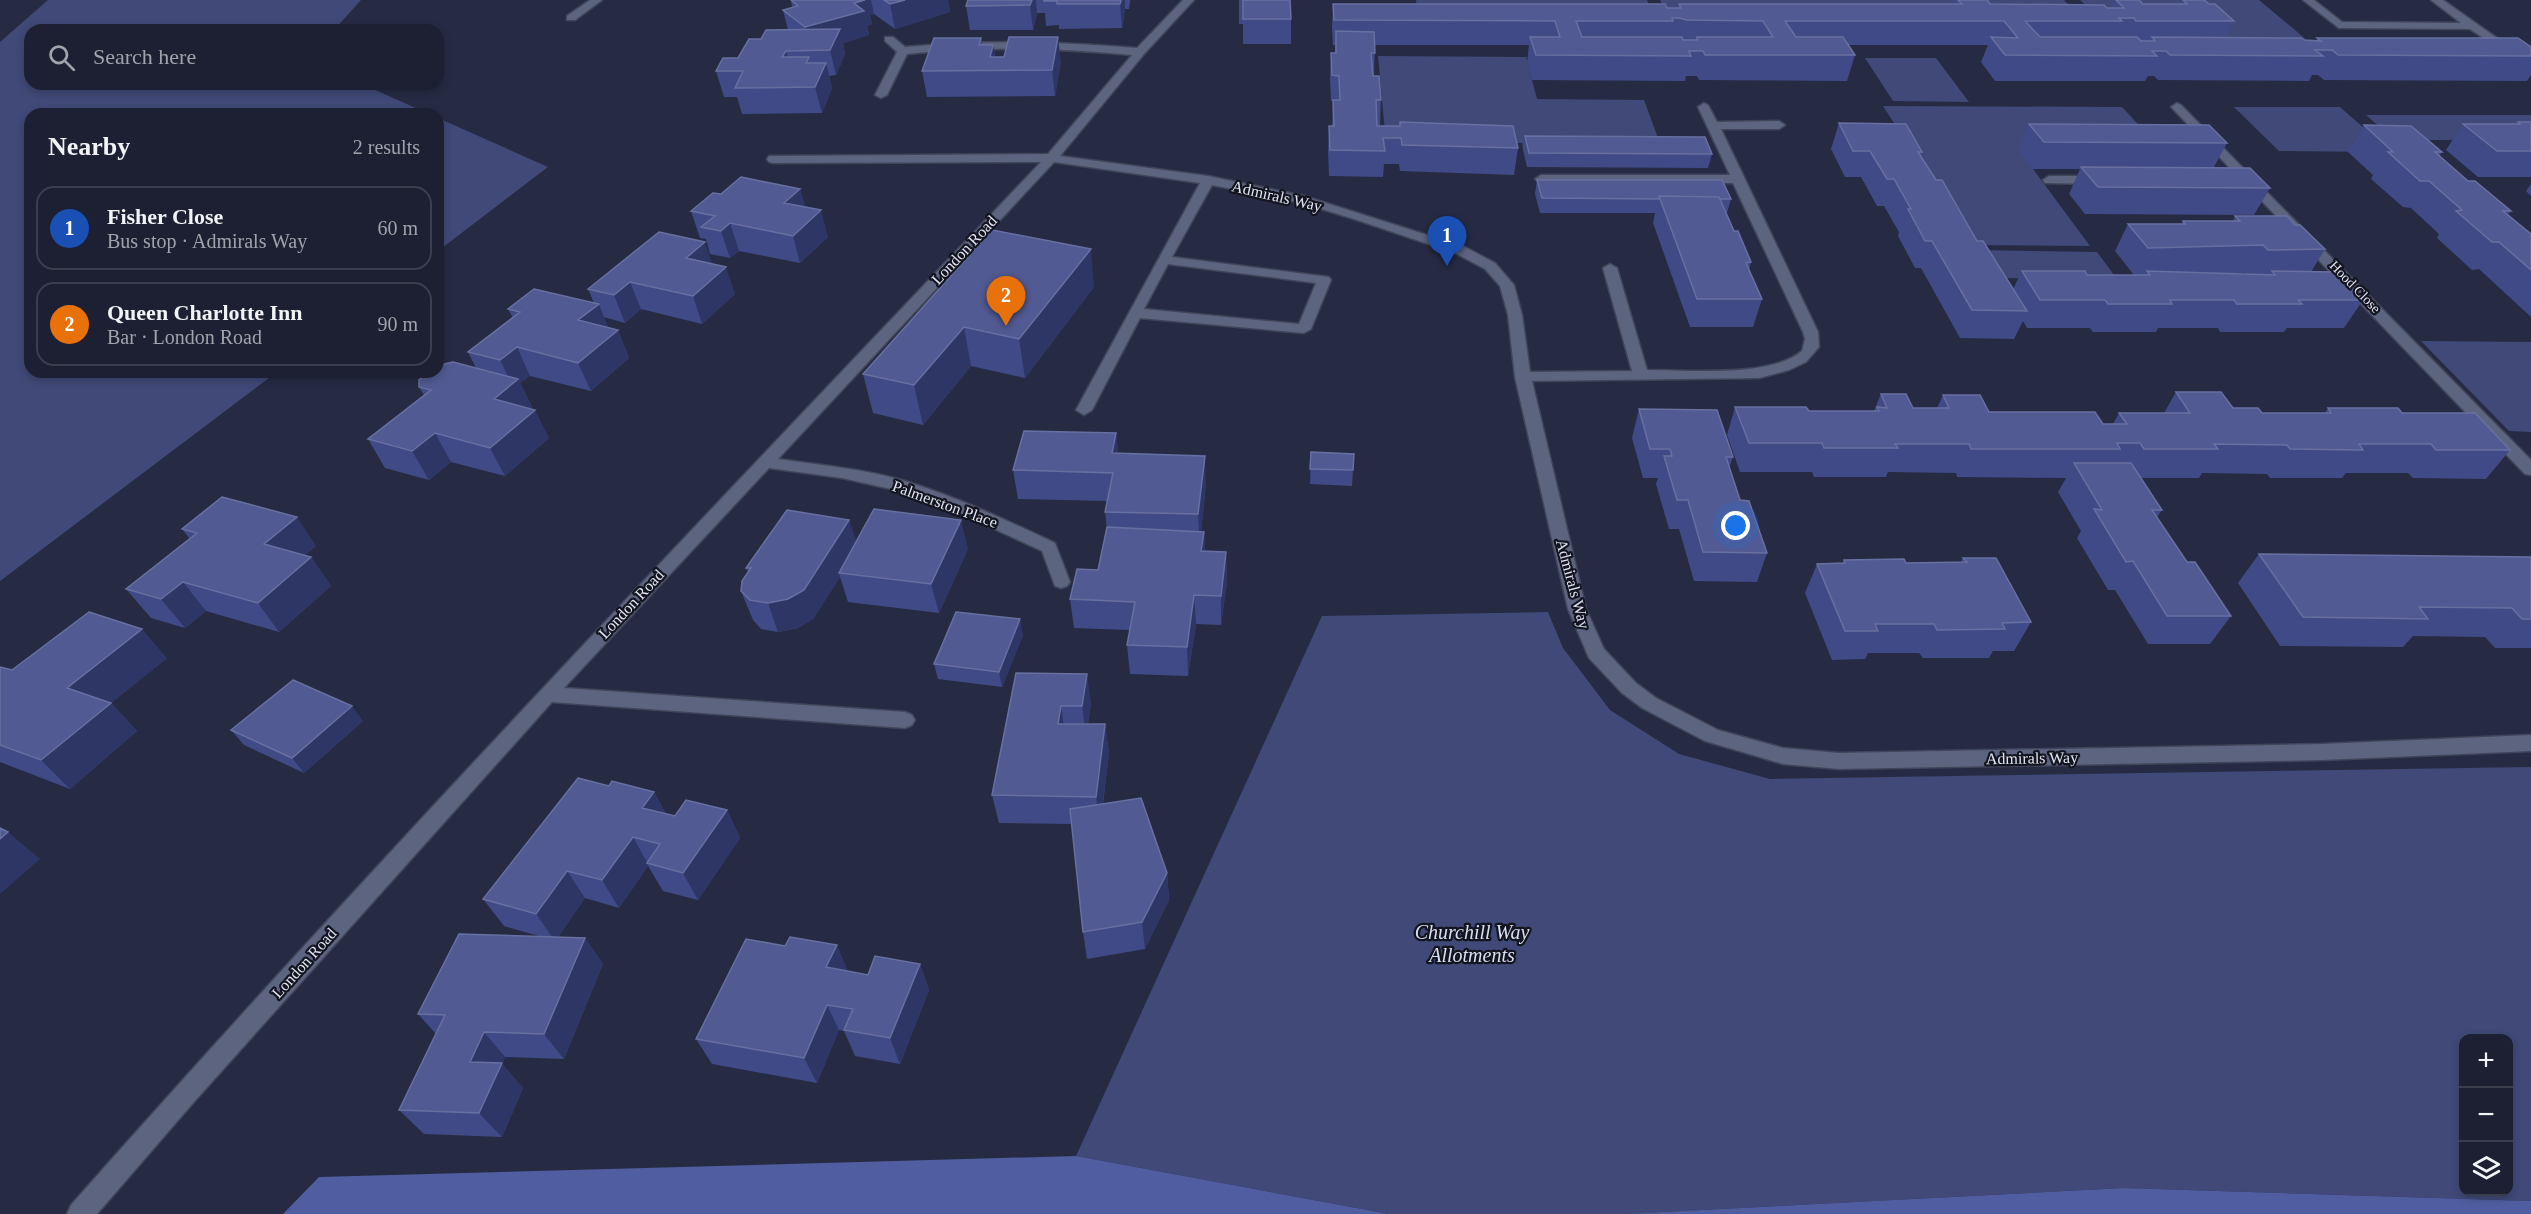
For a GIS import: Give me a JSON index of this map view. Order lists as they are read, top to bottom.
{
  "streets": {
    "street": [
      "Admirals Way",
      "London Road",
      "Hood Close",
      "Palmerston Place"
    ]
  },
  "crossings": [
    ["Admirals Way", "London Road"],
    ["London Road", "Palmerston Place"]
  ],
  "parks": ["Churchill Way Allotments"],
  "page": {
    "search": "Search here",
    "heading": ["Nearby", "2 results"],
    "list": [
      {
        "mark": "1",
        "name": "Fisher Close",
        "note": "Bus stop · Admirals Way",
        "value": "60 m"
      },
      {
        "mark": "2",
        "name": "Queen Charlotte Inn",
        "note": "Bar · London Road",
        "value": "90 m"
      }
    ],
    "pins": ["1", "2"],
    "map_buttons": ["+", "−"]
  }
}
